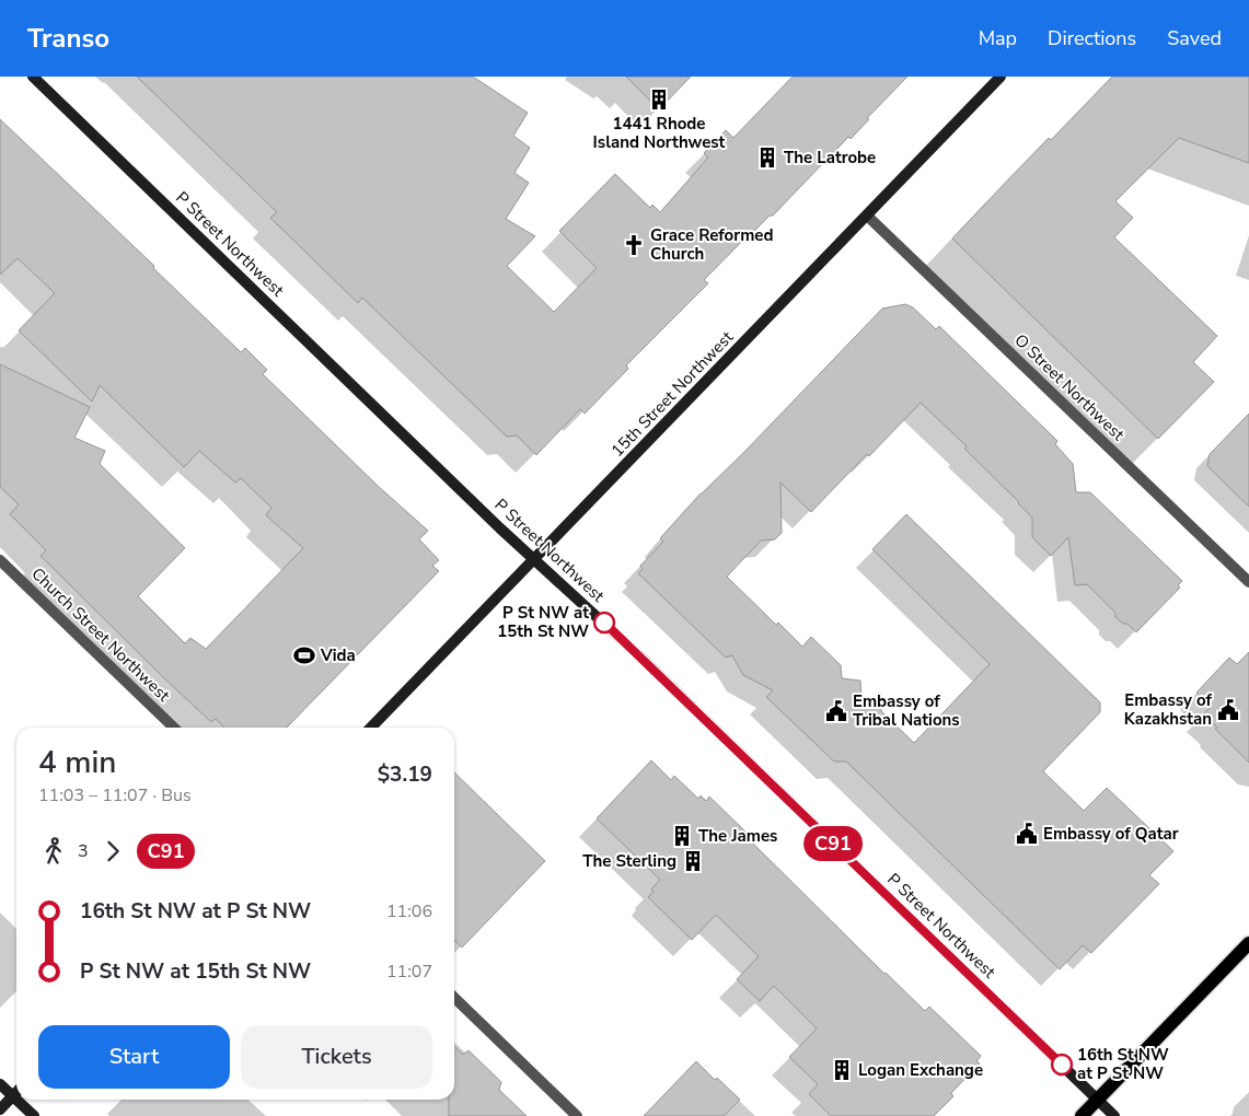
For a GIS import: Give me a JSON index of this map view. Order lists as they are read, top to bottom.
{
  "streets": {
    "main road": ["P Street Northwest", "15th Street Northwest"],
    "street": ["O Street Northwest", "Church Street Northwest"]
  },
  "crossings": [
    ["P Street Northwest", "15th Street Northwest"],
    ["O Street Northwest", "15th Street Northwest"]
  ],
  "places": {
    "building": [
      "1441 Rhode Island Northwest",
      "The Latrobe",
      "The James",
      "The Sterling",
      "Logan Exchange"
    ],
    "church": ["Grace Reformed Church"],
    "other": ["P St NW at 15th St NW", "16th St NW at P St NW"],
    "sports": ["Vida"],
    "public building": ["Embassy of Kazakhstan", "Embassy of Tribal Nations", "Embassy of Qatar"]
  },
  "lines": ["bus line C91"],
  "page": {
    "header": "Transo",
    "nav": ["Map", "Directions", "Saved"],
    "on_map": "C91",
    "heading": ["4 min", "11:03 – 11:07 · Bus", "$3.19"],
    "legs": ["3", "C91"],
    "list": [
      {
        "name": "16th St NW at P St NW",
        "value": "11:06"
      },
      {
        "name": "P St NW at 15th St NW",
        "value": "11:07"
      }
    ],
    "buttons": ["Start", "Tickets"]
  }
}
